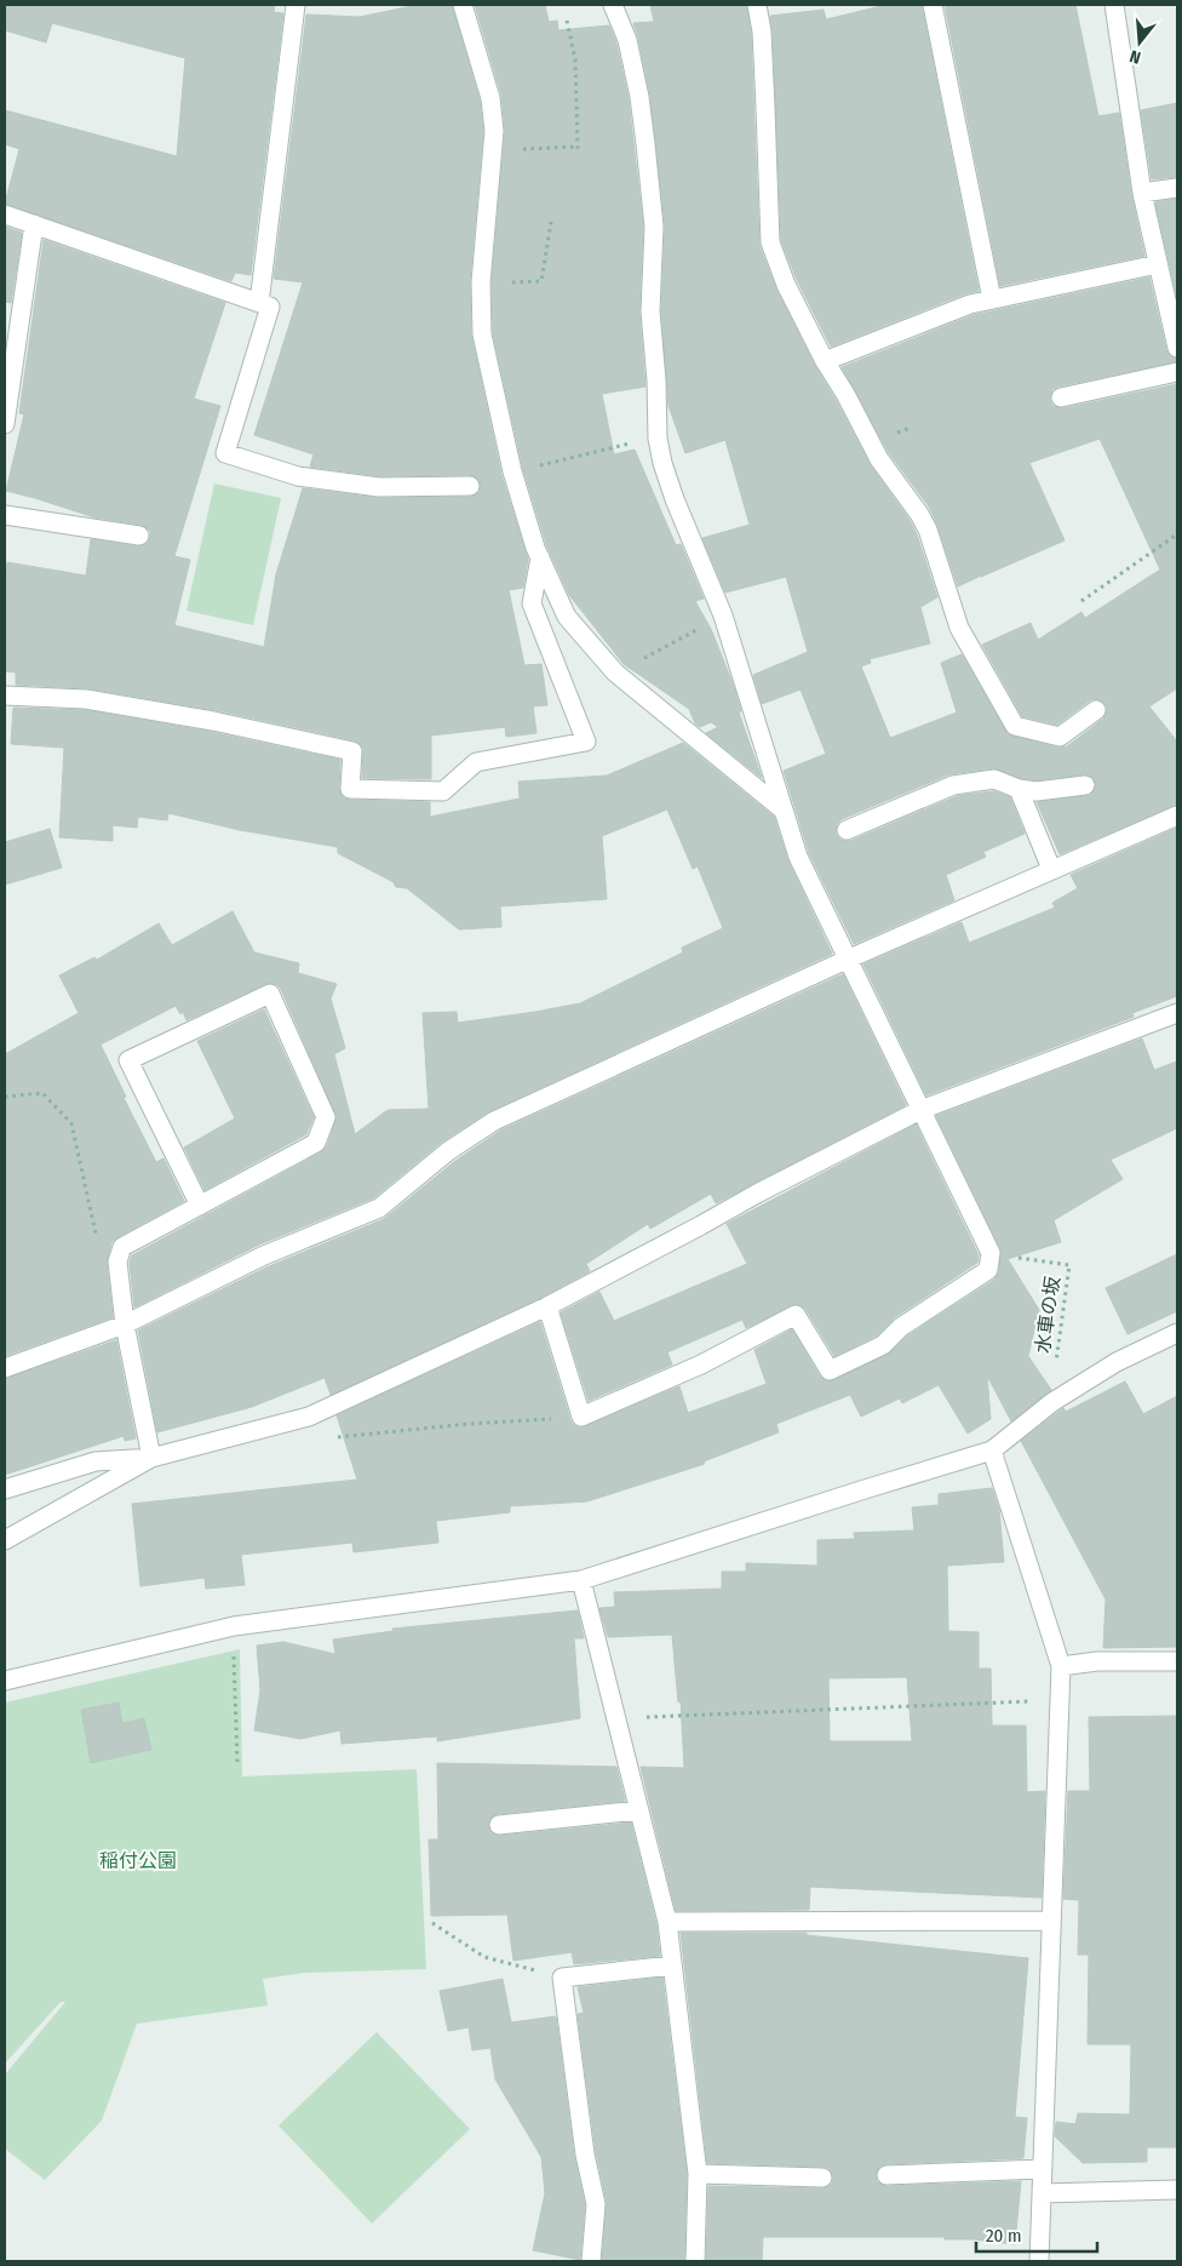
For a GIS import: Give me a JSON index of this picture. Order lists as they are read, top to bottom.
{
  "streets": {
    "path": ["水車の坂"]
  },
  "parks": ["稲付公園"],
  "scale_bar": "20 m",
  "north": "bottom"
}
